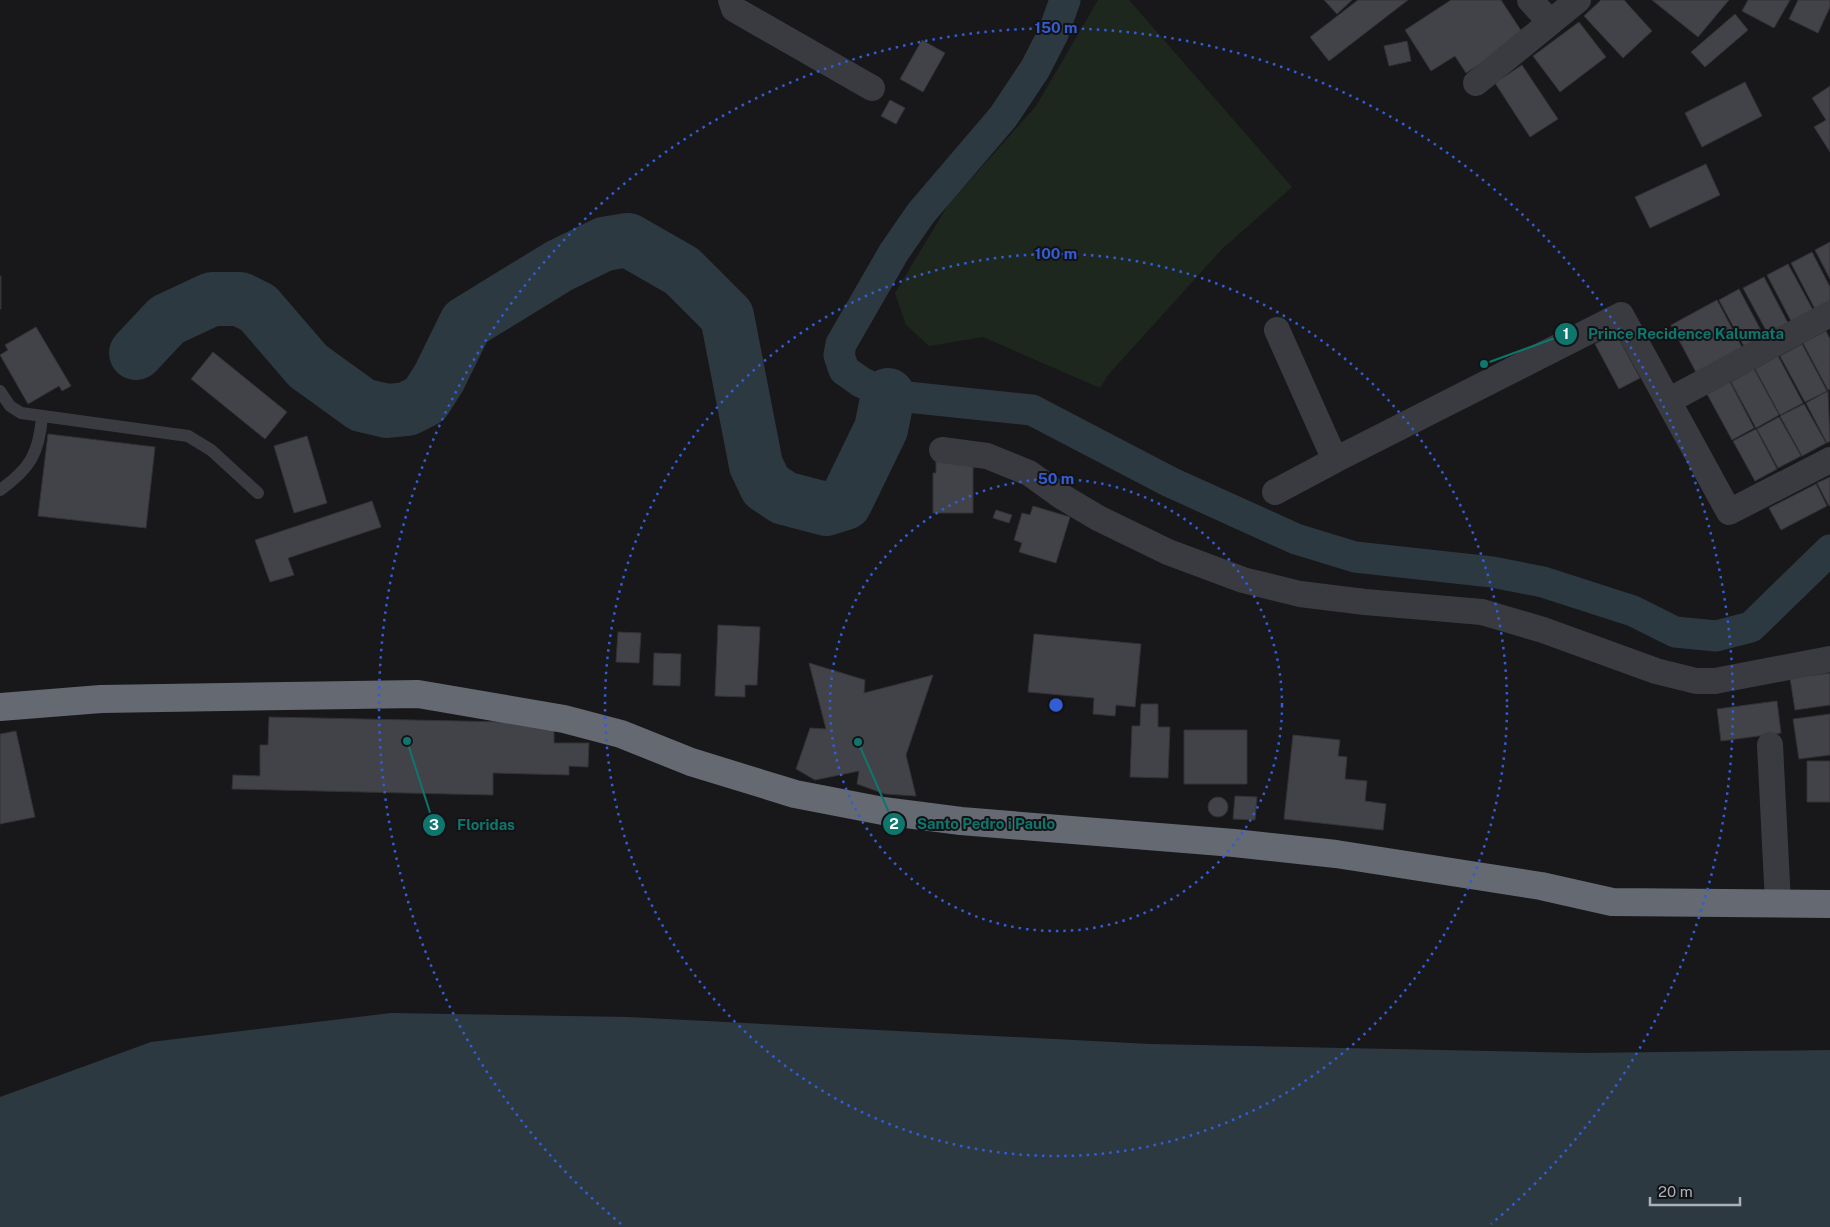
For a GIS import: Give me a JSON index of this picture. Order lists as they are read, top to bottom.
{
  "places": ["Prince Recidence Kalumata", "Floridas", "Santo Pedro i Paulo"],
  "scale_bar": "20 m",
  "rings": ["150 m", "100 m", "50 m"]
}
